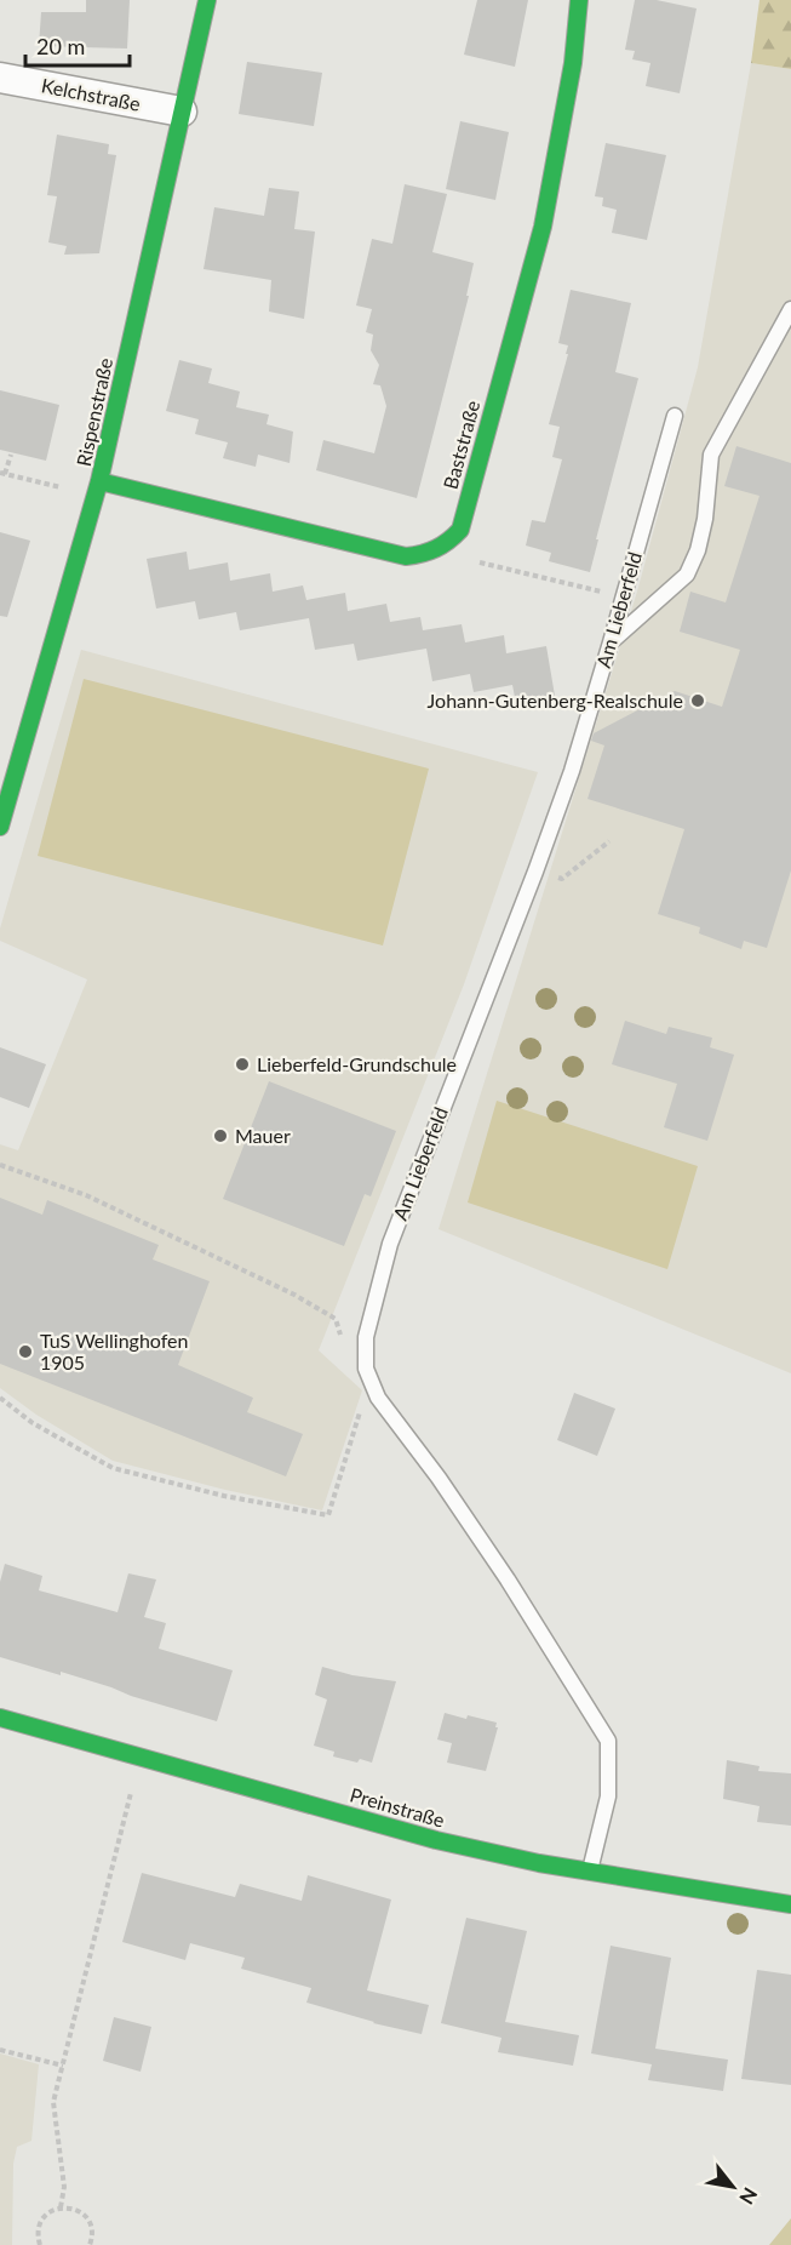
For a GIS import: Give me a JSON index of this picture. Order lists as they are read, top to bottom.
{
  "streets": {
    "street": [
      "Kelchstraße",
      "Rispenstraße",
      "Baststraße",
      "Preinstraße"
    ],
    "lane": ["Am Lieberfeld"]
  },
  "crossings": [
    ["Kelchstraße", "Rispenstraße"],
    ["Am Lieberfeld", "Preinstraße"]
  ],
  "places": [
    "Johann-Gutenberg-Realschule",
    "Lieberfeld-Grundschule",
    "Mauer",
    "TuS Wellinghofen 1905"
  ],
  "scale_bar": "20 m",
  "north": "bottom right"
}
